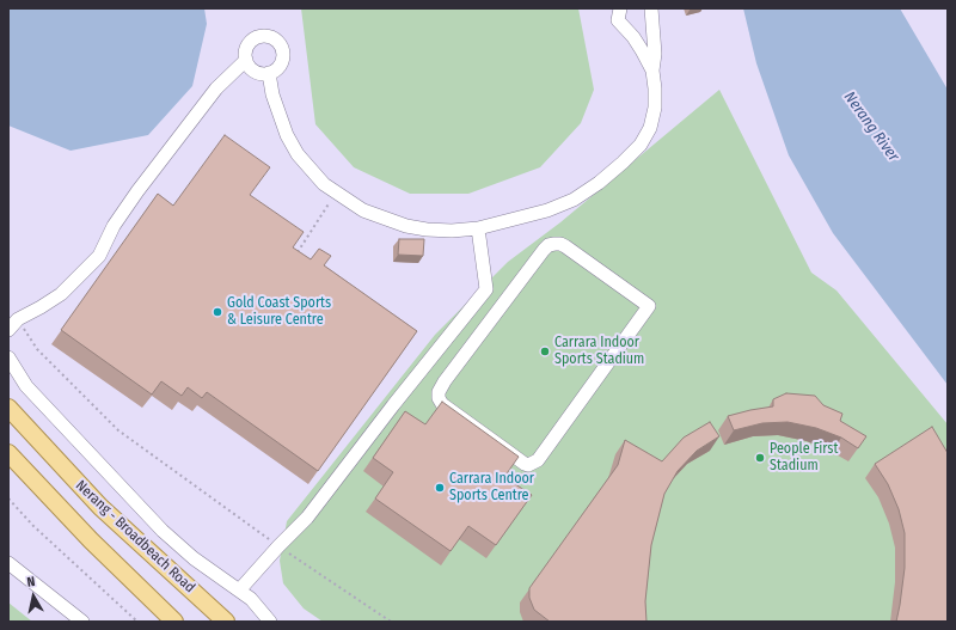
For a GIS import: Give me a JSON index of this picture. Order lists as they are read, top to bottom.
{
  "streets": {
    "main road": ["Nerang - Broadbeach Road"]
  },
  "water": ["Nerang River"],
  "places": [
    "Gold Coast Sports & Leisure Centre",
    "Carrara Indoor Sports Stadium",
    "People First Stadium",
    "Carrara Indoor Sports Centre"
  ],
  "north": "top"
}
